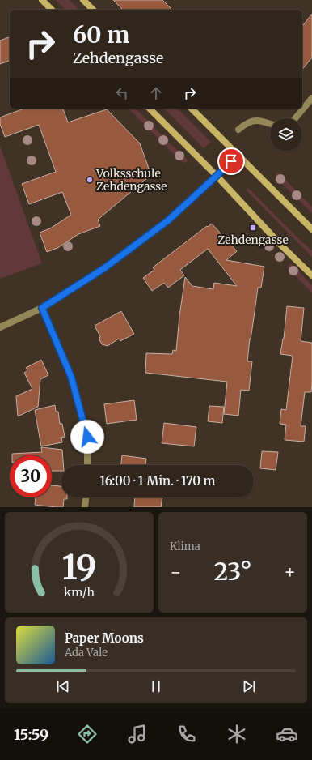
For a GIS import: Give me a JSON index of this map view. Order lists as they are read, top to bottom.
{
  "places": {
    "other": ["Volksschule Zehdengasse"],
    "transit": ["Zehdengasse"]
  },
  "page": {
    "turn": ["60 m", "Zehdengasse"],
    "limit": "30",
    "trip": "16:00 · 1 Min. · 170 m",
    "tile": "Klima",
    "heat": ["−", "23°", "+"],
    "song": ["Paper Moons", "Ada Vale"],
    "tabs": "15:59",
    "gauge": ["19", "km/h"]
  }
}
